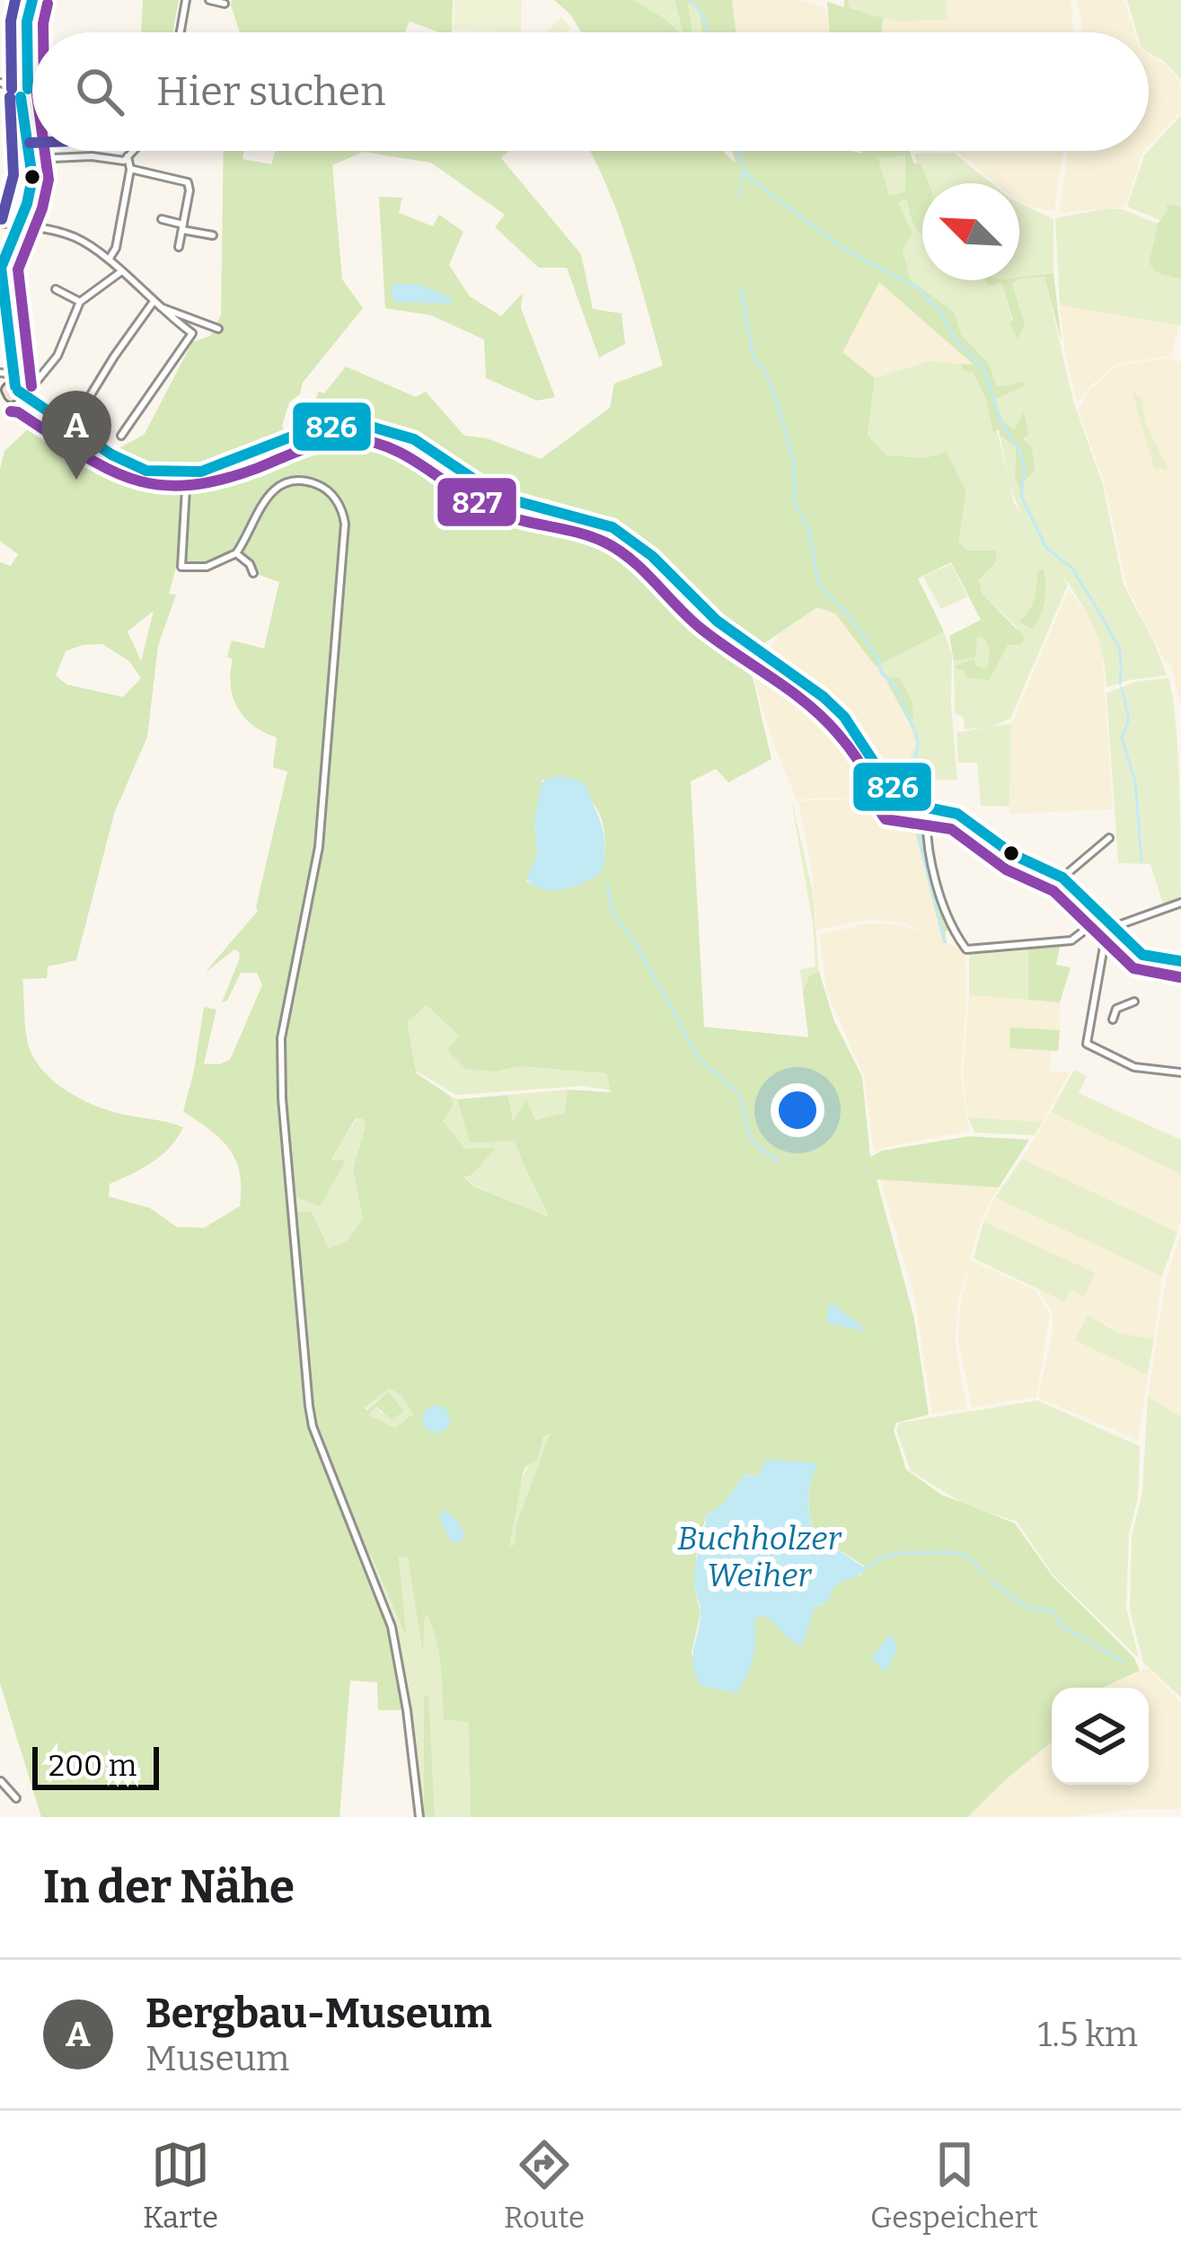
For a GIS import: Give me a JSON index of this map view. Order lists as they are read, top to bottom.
{
  "water": ["Buchholzer Weiher"],
  "lines": ["transit line 826", "transit line 827"],
  "scale_bar": "200 m",
  "north": "top left",
  "page": {
    "search": "Hier suchen",
    "pins": "A",
    "scale": "200 m",
    "heading": "In der Nähe",
    "list": [
      {
        "mark": "A",
        "name": "Bergbau-Museum",
        "note": "Museum",
        "value": "1.5 km"
      }
    ],
    "nav": ["Karte", "Route", "Gespeichert"]
  }
}
